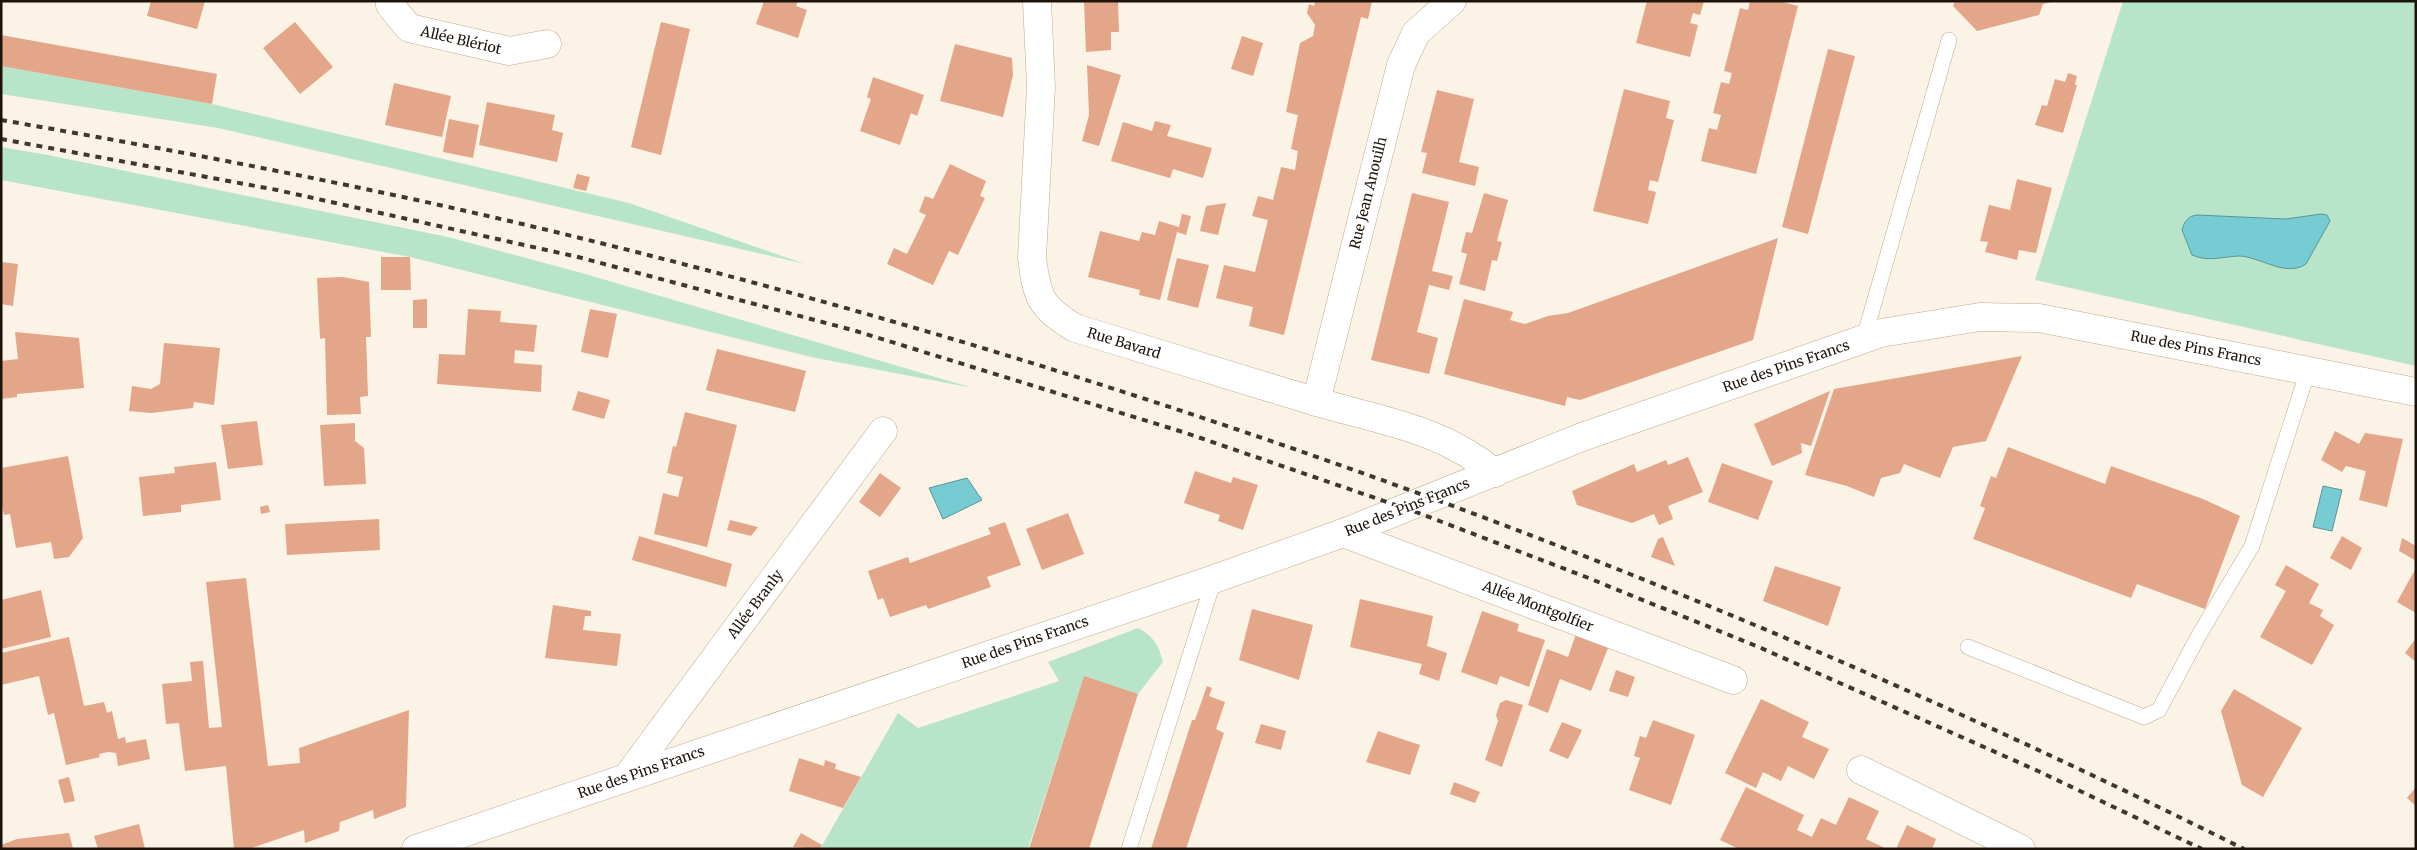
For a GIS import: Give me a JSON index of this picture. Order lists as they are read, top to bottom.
{
  "streets": {
    "street": [
      "Allée Blériot",
      "Rue Jean Anouilh",
      "Rue Bavard",
      "Rue des Pins Francs",
      "Allée Branly",
      "Allée Montgolfier"
    ]
  },
  "crossings": [
    ["Rue Jean Anouilh", "Rue Bavard"],
    ["Rue Bavard", "Rue des Pins Francs"],
    ["Rue des Pins Francs", "Allée Branly"],
    ["Rue des Pins Francs", "Allée Montgolfier"]
  ]
}
